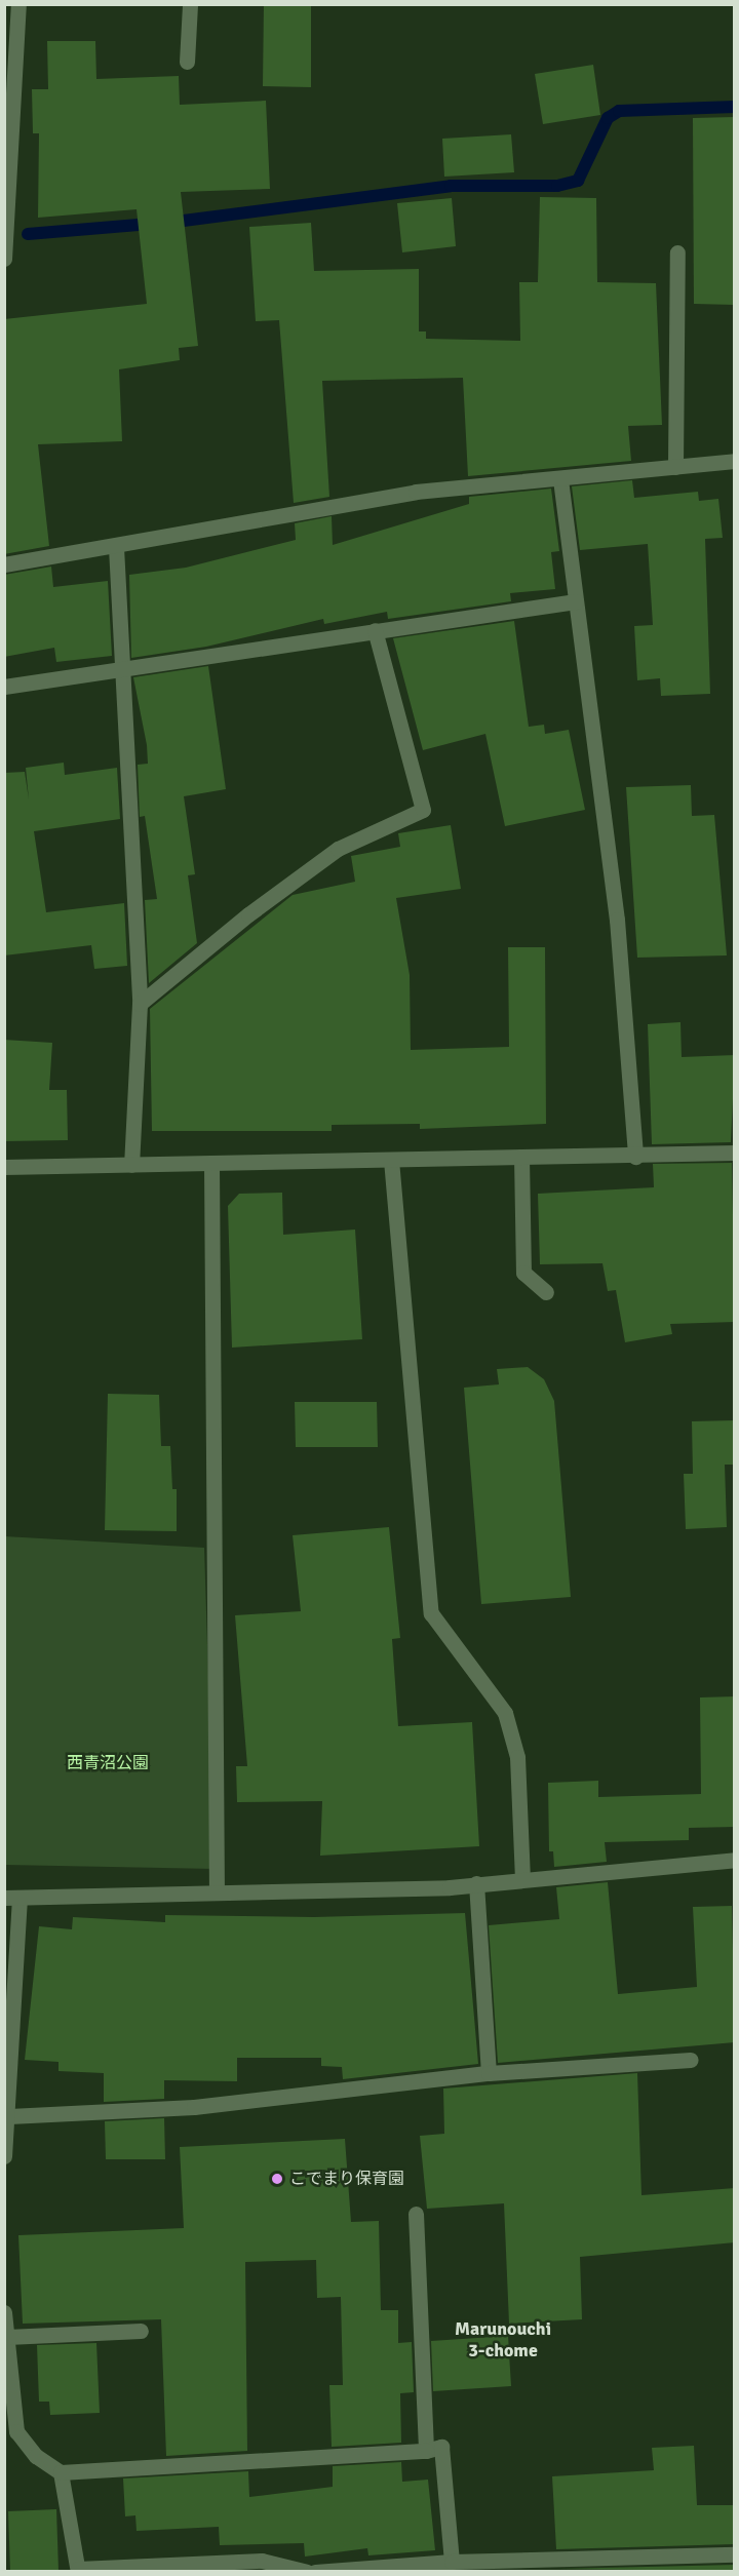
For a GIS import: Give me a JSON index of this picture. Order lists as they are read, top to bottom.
{
  "districts": ["Marunouchi 3-chome"],
  "parks": ["西青沼公園"],
  "places": ["こでまり保育園"]
}
